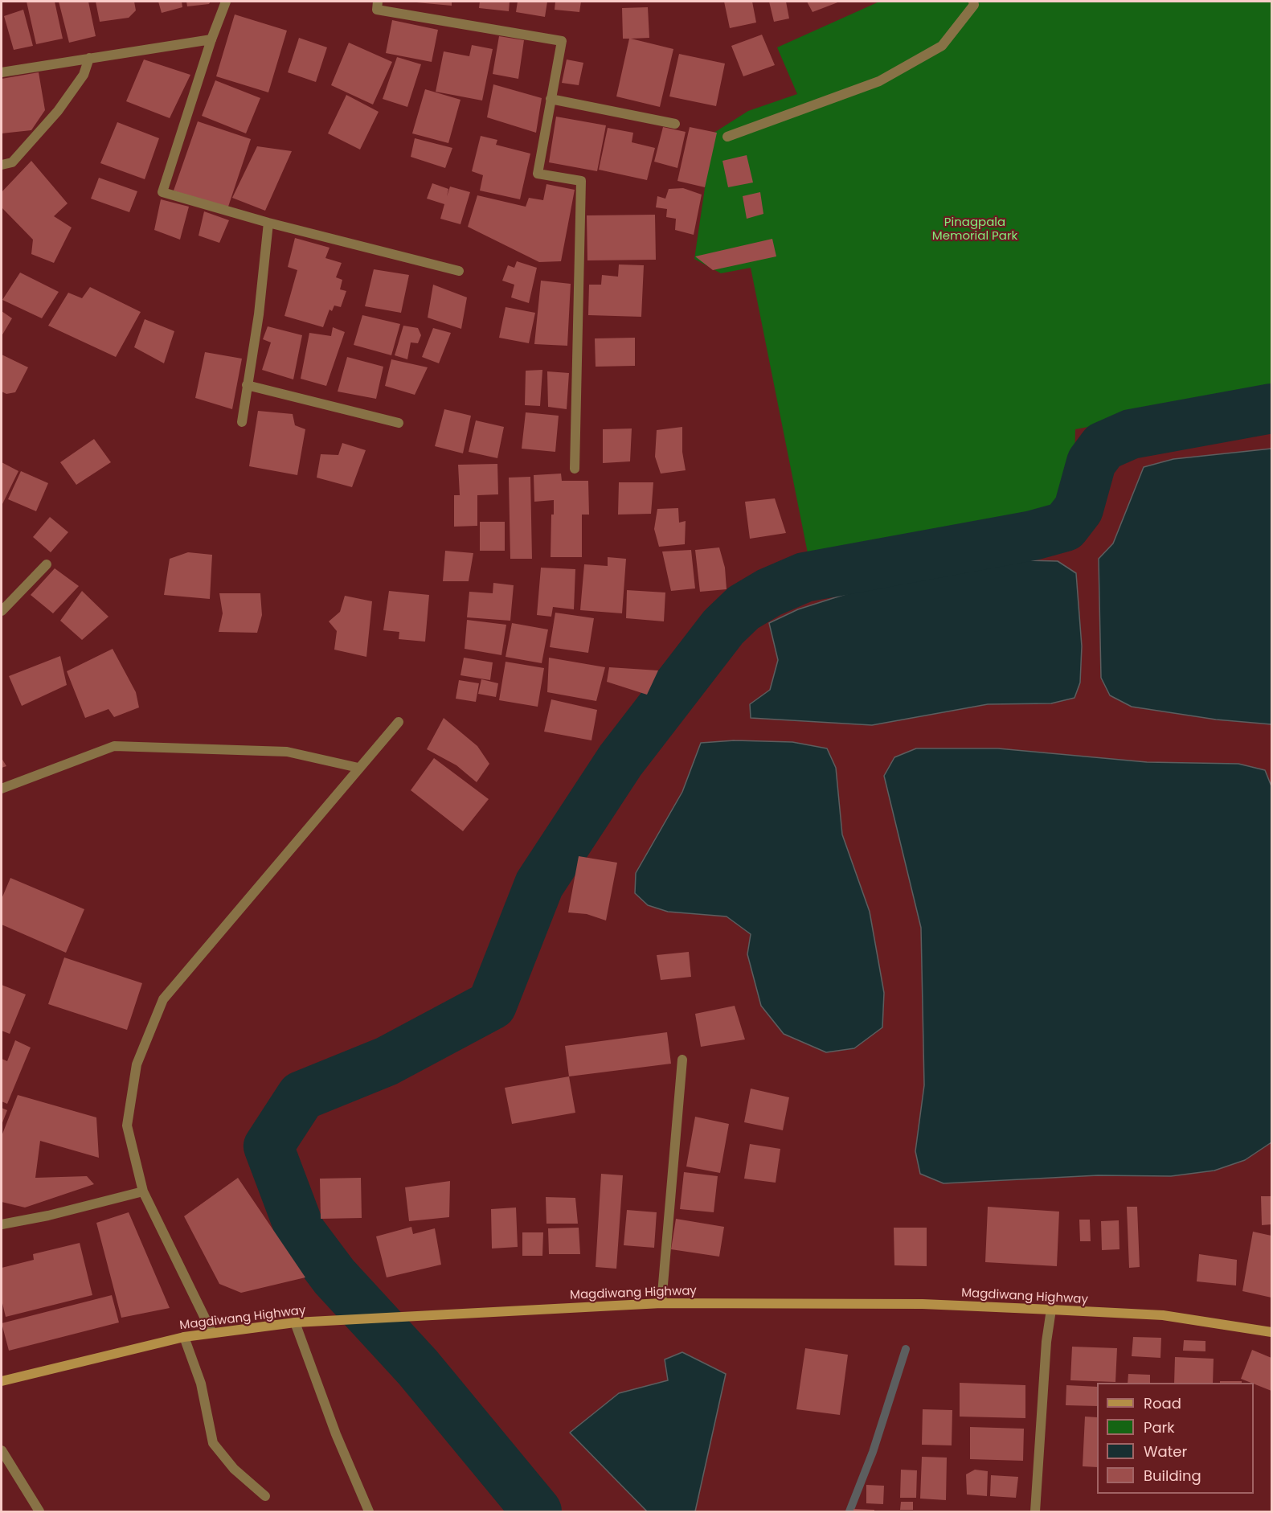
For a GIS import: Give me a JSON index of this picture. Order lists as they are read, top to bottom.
{
  "streets": {
    "main road": ["Magdiwang Highway"]
  },
  "parks": ["Pinagpala Memorial Park"],
  "legend": [
    "Road",
    "Park",
    "Water",
    "Building"
  ]
}
